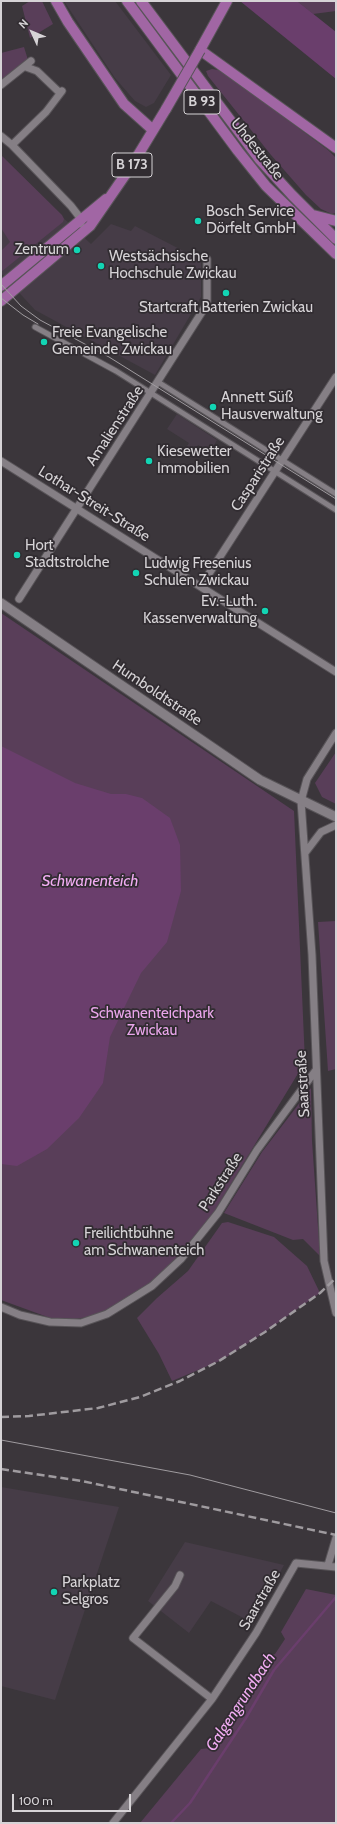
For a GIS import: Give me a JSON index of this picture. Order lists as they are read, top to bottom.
{
  "streets": {
    "main road": [
      "B 93",
      "Uhdestraße",
      "B 173",
      "Humboldtstraße"
    ],
    "street": [
      "Amalienstraße",
      "Casparistraße",
      "Lothar-Streit-Straße",
      "Saarstraße",
      "Parkstraße"
    ]
  },
  "crossings": [
    ["Amalienstraße", "Lothar-Streit-Straße"],
    ["Casparistraße", "Lothar-Streit-Straße"],
    ["Humboldtstraße", "Saarstraße"],
    ["Saarstraße", "Parkstraße"]
  ],
  "water": ["Schwanenteich", "Galgengrundbach"],
  "parks": ["Schwanenteichpark Zwickau"],
  "places": [
    "Bosch Service Dörfelt GmbH",
    "Zentrum",
    "Westsächsische Hochschule Zwickau",
    "Startcraft Batterien Zwickau",
    "Freie Evangelische Gemeinde Zwickau",
    "Annett Süß Hausverwaltung",
    "Kiesewetter Immobilien",
    "Hort Stadtstrolche",
    "Ludwig Fresenius Schulen Zwickau",
    "Ev.-Luth. Kassenverwaltung",
    "Freilichtbühne am Schwanenteich",
    "Parkplatz Selgros"
  ],
  "scale_bar": "100 m",
  "north": "top left"
}
